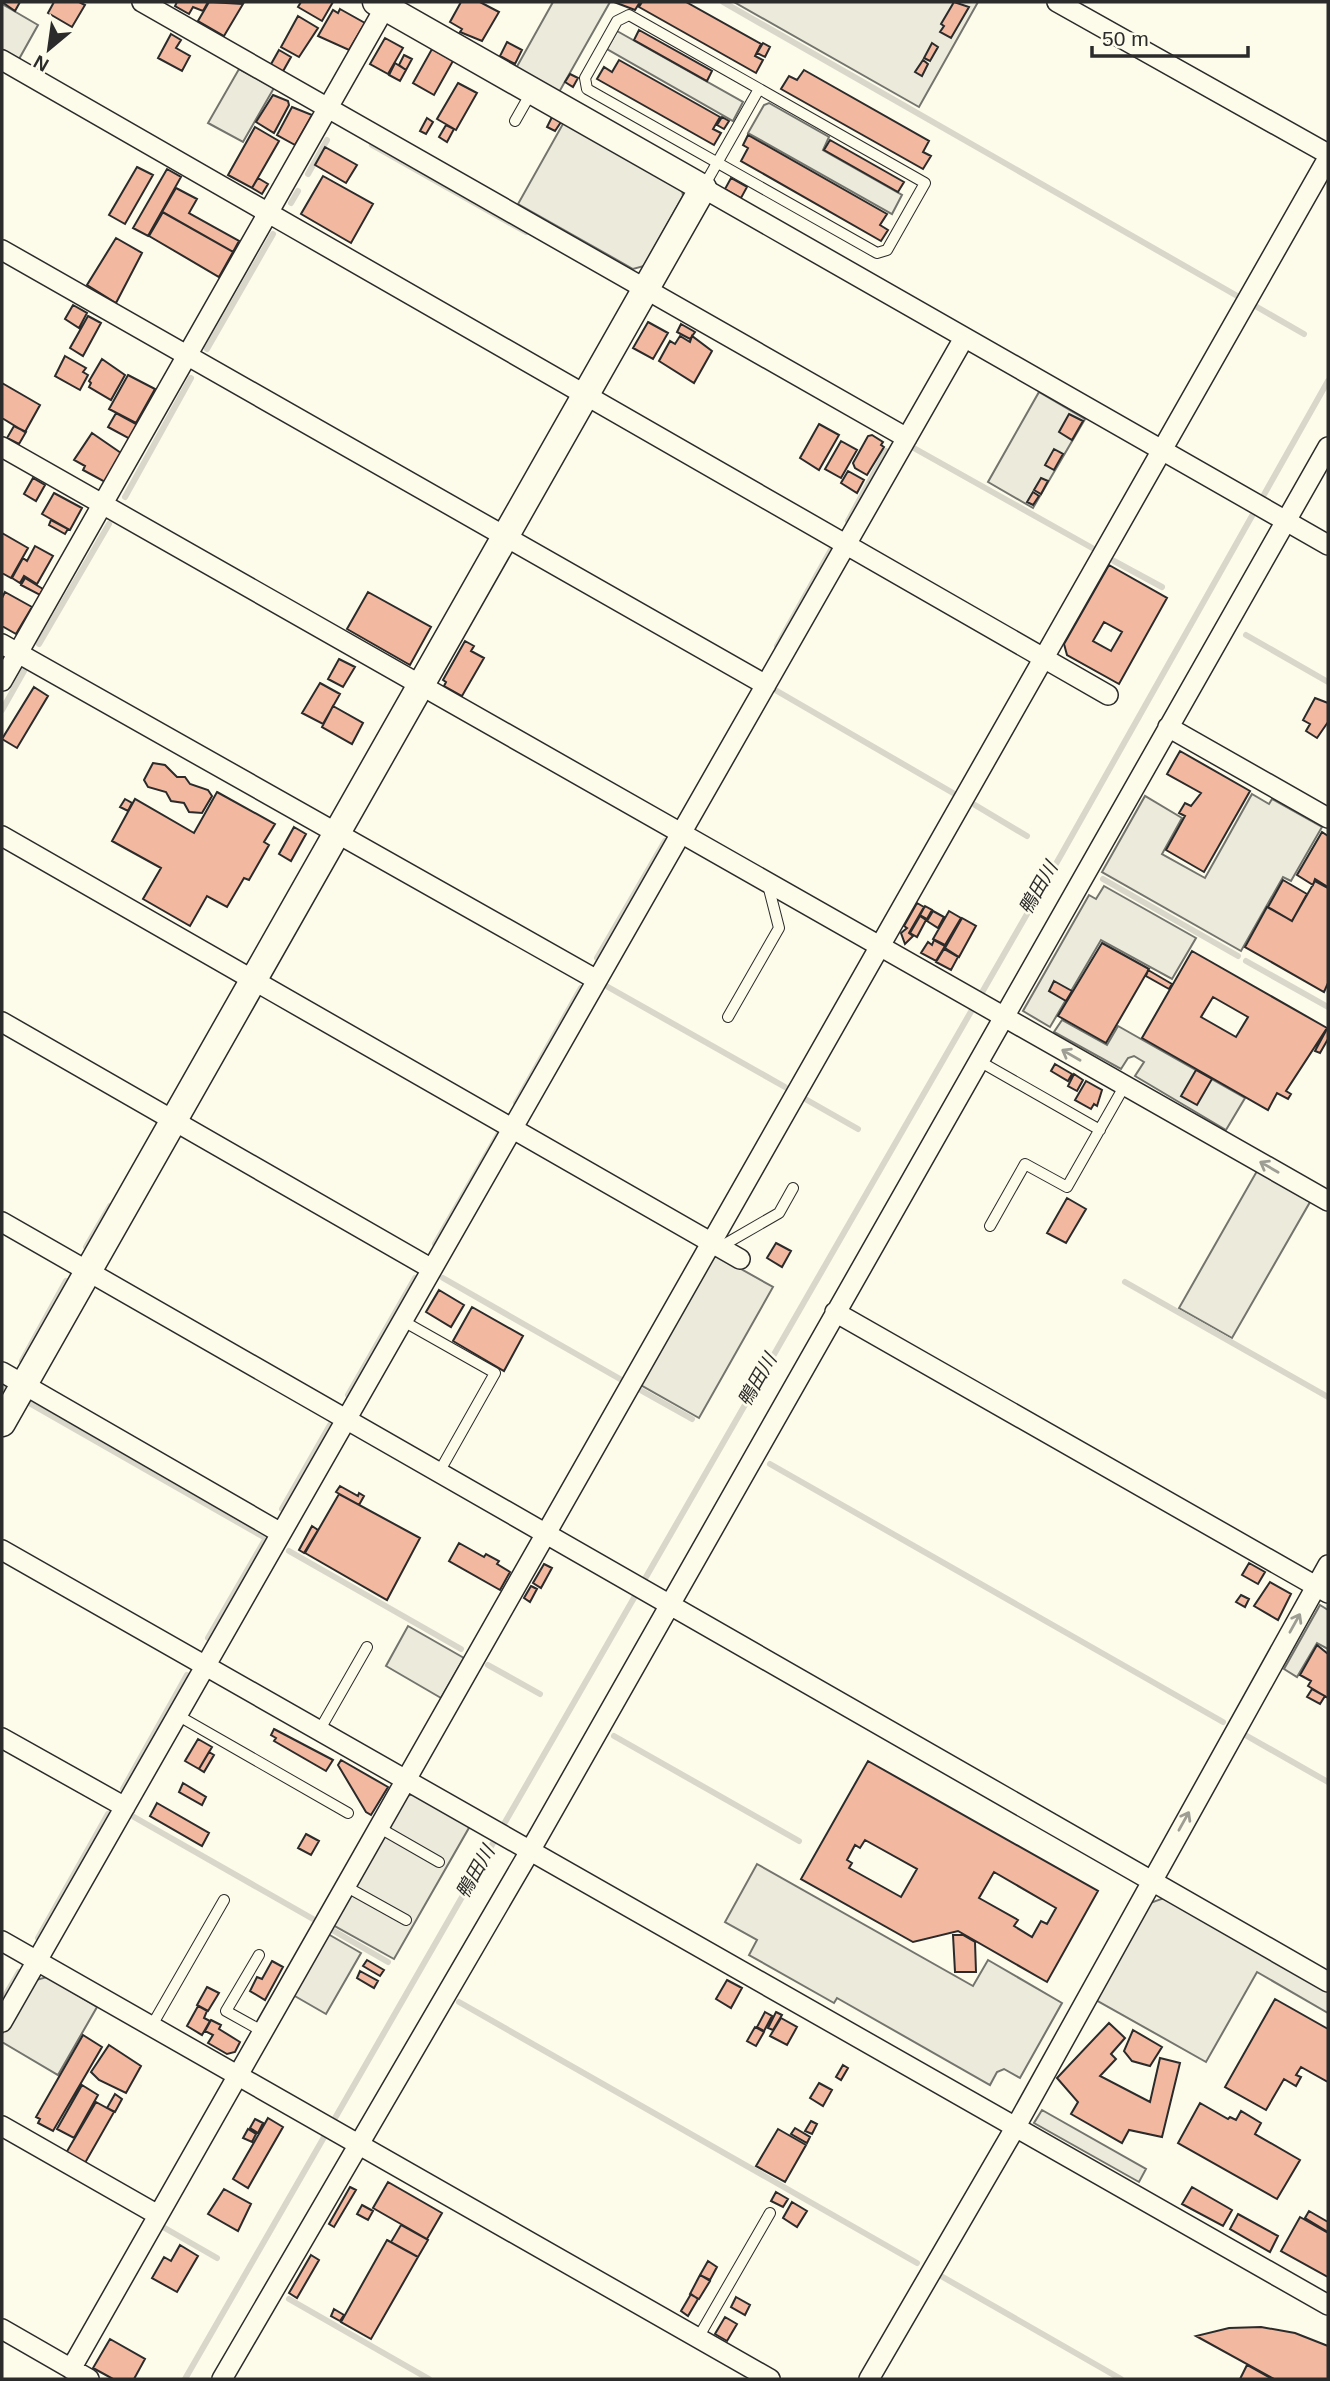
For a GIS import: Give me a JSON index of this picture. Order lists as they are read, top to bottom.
{
  "water": ["鴨田川"],
  "scale_bar": "50 m",
  "north": "bottom left"
}
